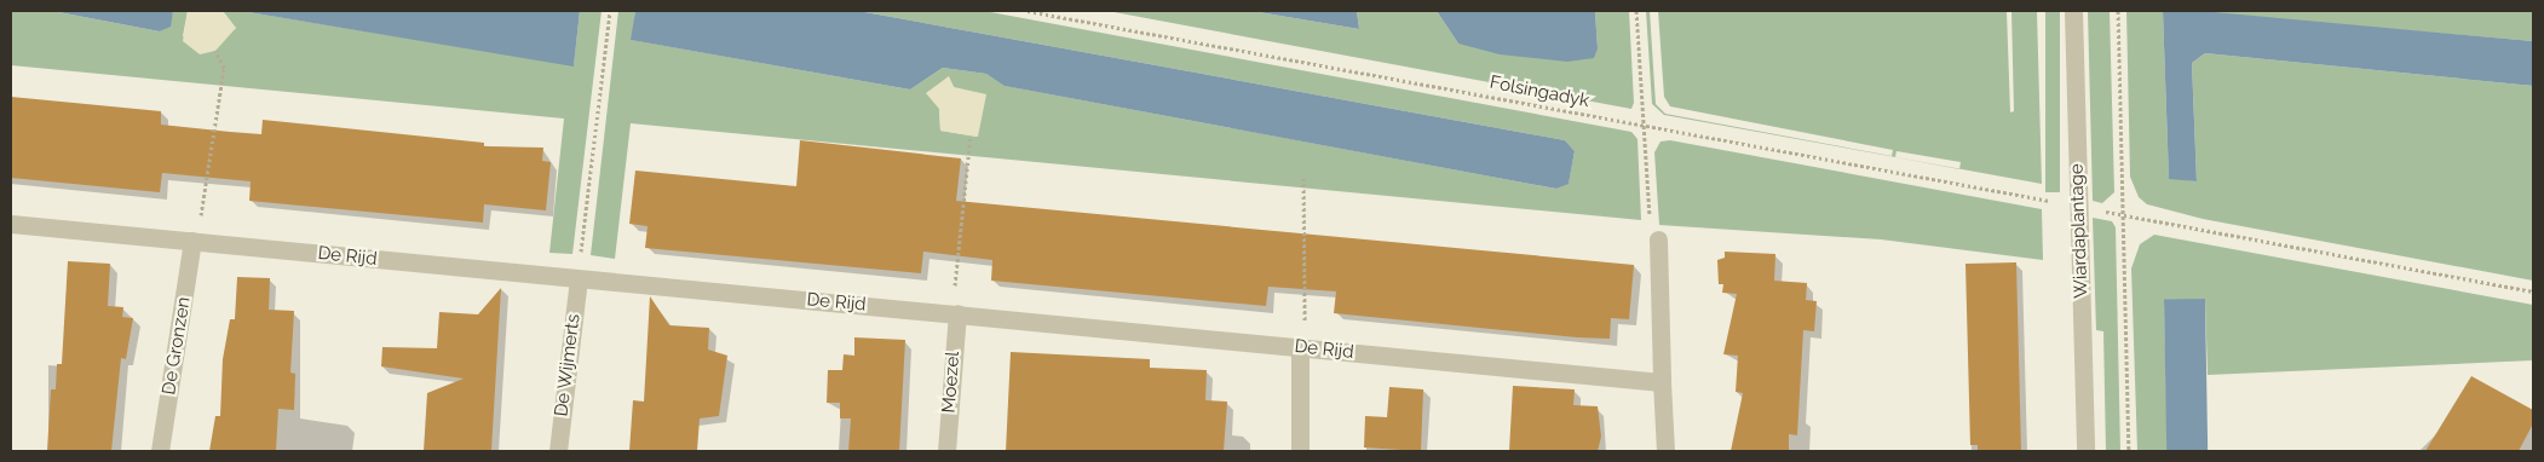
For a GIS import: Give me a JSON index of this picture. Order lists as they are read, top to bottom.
{
  "streets": {
    "street": [
      "Wiardaplantage",
      "De Rijd",
      "De Gronzen",
      "De Wijmerts",
      "Moezel"
    ],
    "path": ["Folsingadyk"]
  },
  "crossings": [
    ["De Rijd", "De Gronzen"],
    ["De Rijd", "De Wijmerts"],
    ["De Rijd", "Moezel"]
  ]
}
